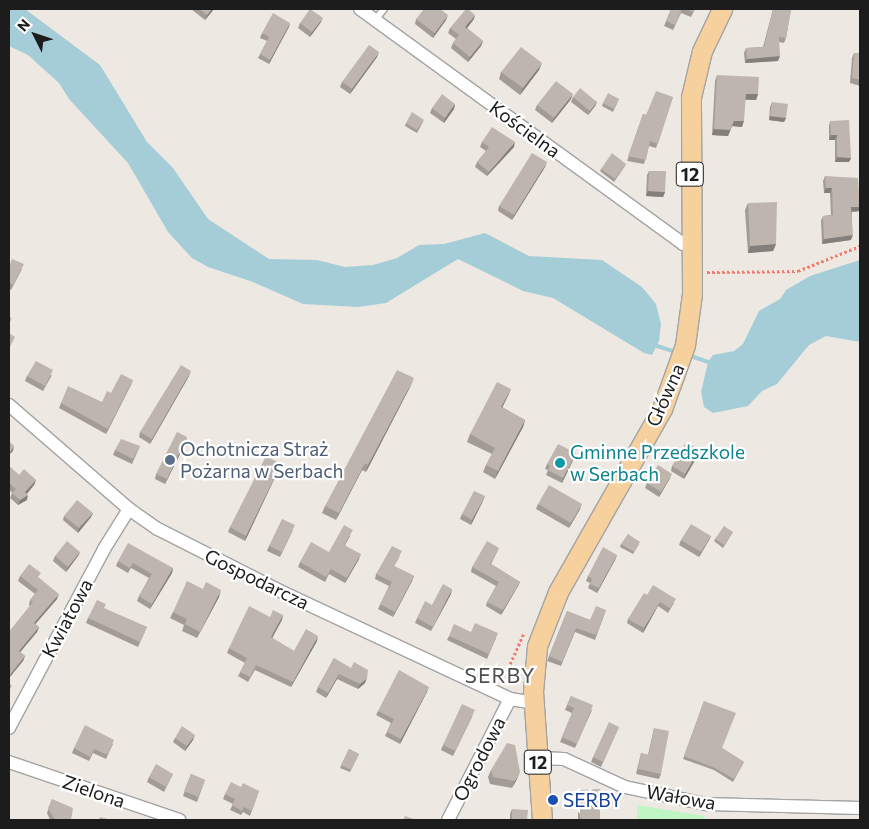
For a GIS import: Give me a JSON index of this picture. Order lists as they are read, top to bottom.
{
  "streets": {
    "main road": ["12", "Główna"],
    "street": [
      "Kościelna",
      "Gospodarcza",
      "Kwiatowa",
      "Ogrodowa",
      "Zielona",
      "Wałowa"
    ]
  },
  "crossings": [
    ["Kościelna", "Główna"],
    ["Główna", "Gospodarcza"],
    ["Główna", "Wałowa"],
    ["Gospodarcza", "Kwiatowa"],
    ["Gospodarcza", "Ogrodowa"]
  ],
  "districts": ["SERBY"],
  "places": ["Ochotnicza Straż Pożarna w Serbach", "Gminne Przedszkole w Serbach", "SERBY"],
  "north": "top left"
}
